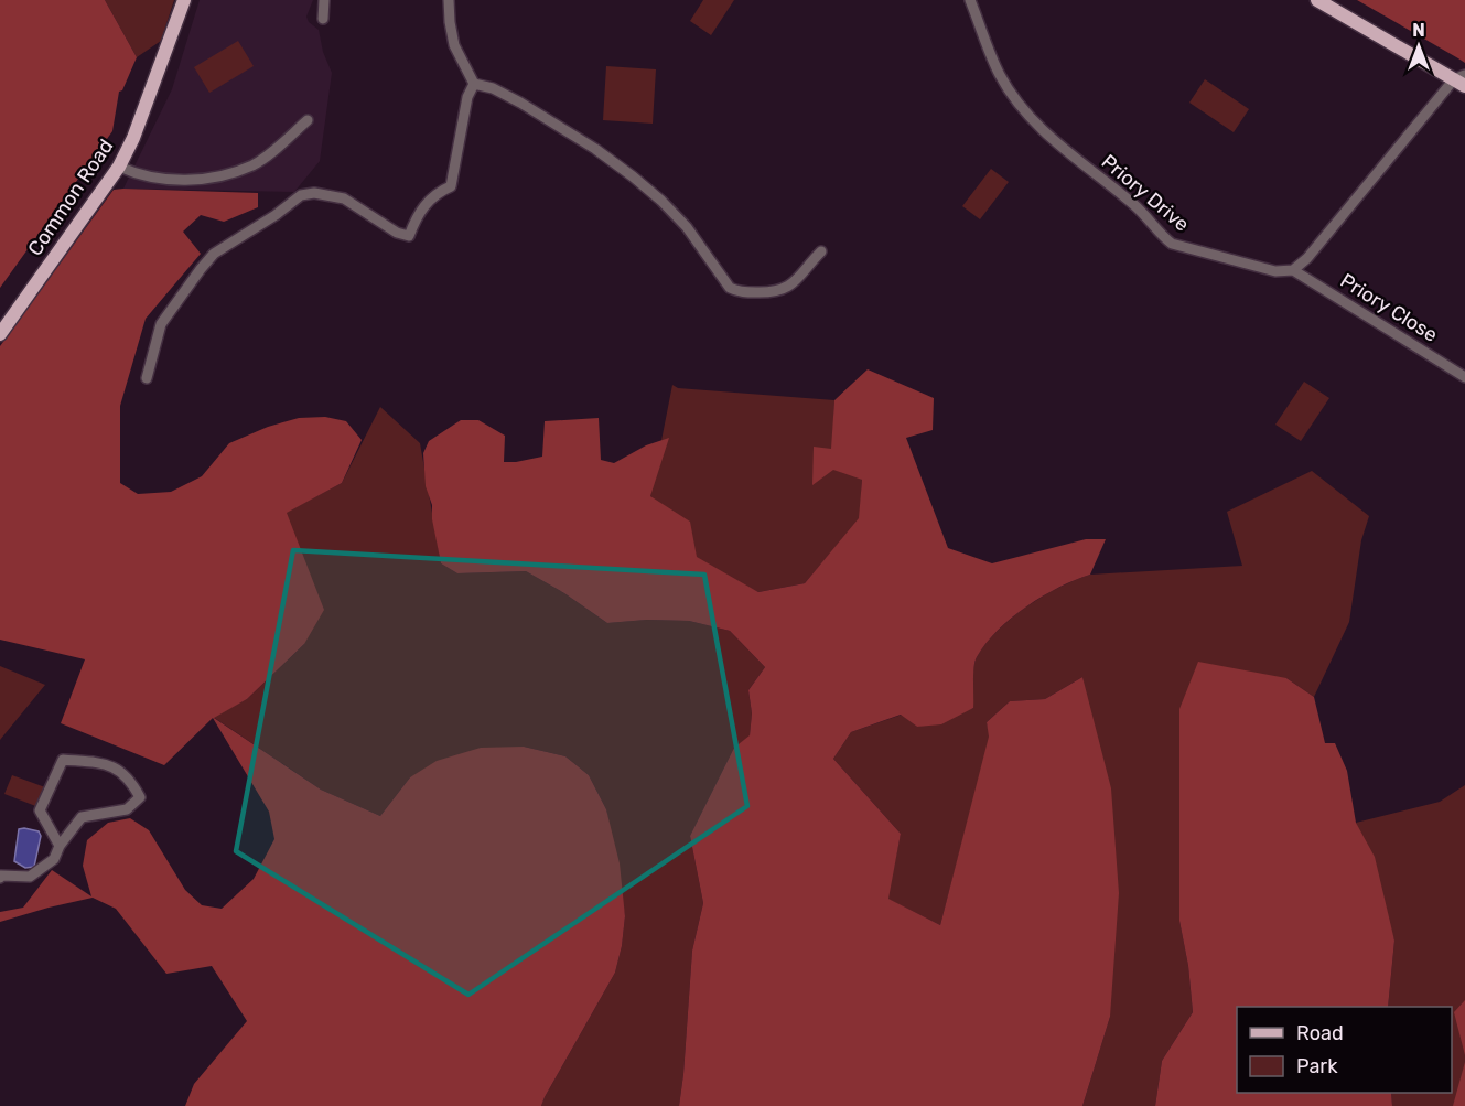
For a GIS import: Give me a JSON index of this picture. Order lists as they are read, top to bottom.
{
  "streets": {
    "main road": ["Common Road"],
    "street": ["Priory Drive", "Priory Close"]
  },
  "crossings": [
    ["Priory Drive", "Priory Close"]
  ],
  "legend": ["Road", "Park"],
  "north": "top"
}
